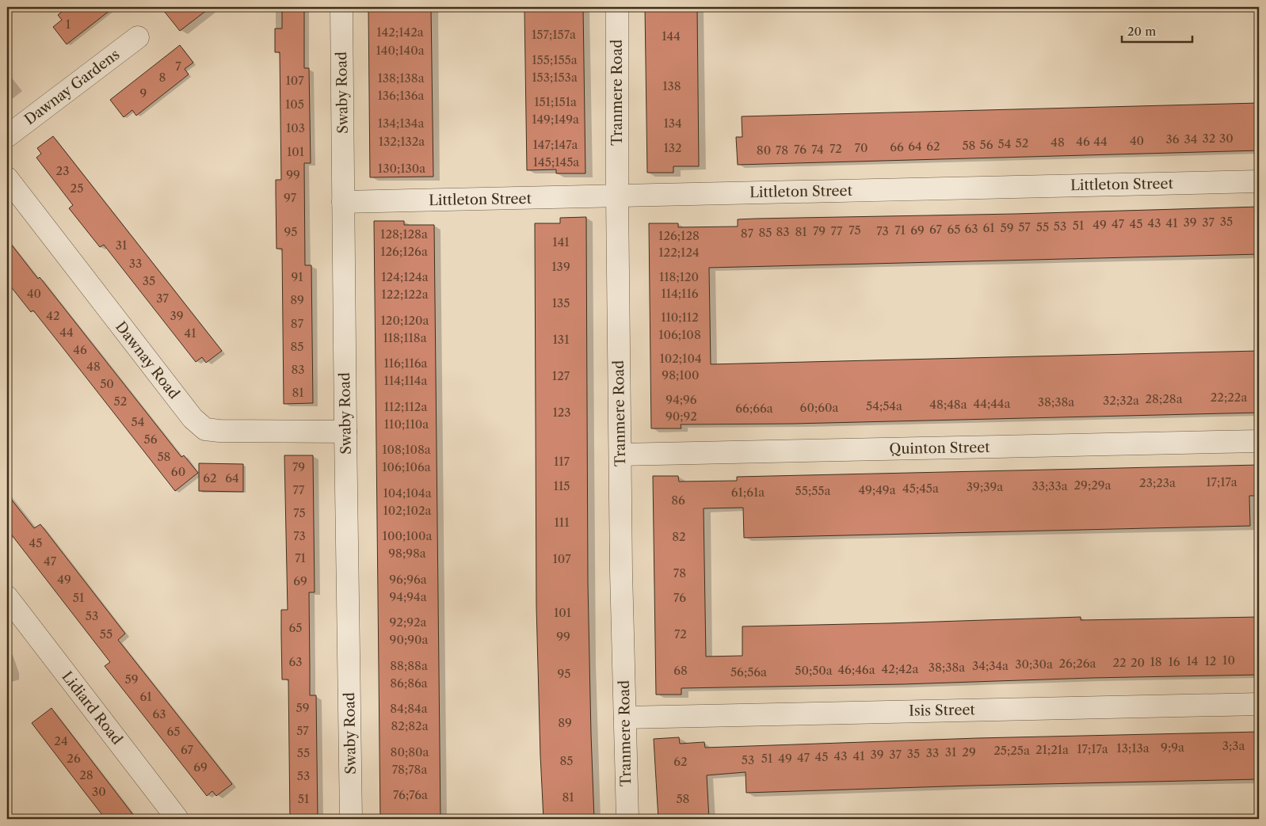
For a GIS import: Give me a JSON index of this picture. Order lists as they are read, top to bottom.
{
  "streets": {
    "street": [
      "Dawnay Gardens",
      "Swaby Road",
      "Tranmere Road",
      "Littleton Street",
      "Dawnay Road",
      "Quinton Street",
      "Lidiard Road",
      "Isis Street"
    ]
  },
  "crossings": [
    ["Swaby Road", "Littleton Street"],
    ["Swaby Road", "Dawnay Road"],
    ["Tranmere Road", "Littleton Street"],
    ["Tranmere Road", "Quinton Street"],
    ["Tranmere Road", "Isis Street"]
  ],
  "house_numbers": [
    "1",
    "142;142a",
    "157;157a",
    "144",
    "140;140a",
    "155;155a",
    "7",
    "8",
    "153;153a",
    "138;138a",
    "107",
    "138",
    "9",
    "136;136a",
    "151;151a",
    "105",
    "149;149a",
    "134;134a",
    "134",
    "103",
    "32",
    "30",
    "36",
    "34",
    "40",
    "132;132a",
    "46",
    "44",
    "48",
    "52",
    "54",
    "147;147a",
    "56",
    "58",
    "64",
    "62",
    "66",
    "132",
    "70",
    "72",
    "76",
    "74",
    "80",
    "78",
    "101",
    "145;145a",
    "130;130a",
    "23",
    "99",
    "25",
    "97",
    "35",
    "39",
    "37",
    "43",
    "41",
    "47",
    "45",
    "49",
    "51",
    "53",
    "57",
    "55",
    "61",
    "59",
    "63",
    "67",
    "65",
    "75",
    "71",
    "69",
    "79",
    "77",
    "73",
    "95",
    "83",
    "81",
    "85",
    "87",
    "128;128a",
    "126;128",
    "141",
    "31",
    "126;126a",
    "122;124",
    "33",
    "139",
    "91",
    "124;124a",
    "118;120",
    "35",
    "40",
    "114;116",
    "122;122a",
    "37",
    "89",
    "135",
    "42",
    "39",
    "110;112",
    "120;120a",
    "87",
    "44",
    "41",
    "106;108",
    "118;118a",
    "131",
    "85",
    "46",
    "102;104",
    "116;116a",
    "48",
    "83",
    "98;100",
    "127",
    "114;114a",
    "50",
    "81",
    "22;22a",
    "28;28a",
    "94;96",
    "32;32a",
    "52",
    "38;38a",
    "44;44a",
    "48;48a",
    "54;54a",
    "112;112a",
    "60;60a",
    "66;66a",
    "123",
    "90;92",
    "54",
    "110;110a",
    "56",
    "108;108a",
    "58",
    "117",
    "79",
    "106;106a",
    "60",
    "62",
    "64",
    "17;17a",
    "23;23a",
    "29;29a",
    "115",
    "33;33a",
    "39;39a",
    "45;45a",
    "77",
    "49;49a",
    "55;55a",
    "61;61a",
    "104;104a",
    "86",
    "102;102a",
    "75",
    "111",
    "73",
    "100;100a",
    "82",
    "45",
    "98;98a",
    "71",
    "107",
    "47",
    "78",
    "49",
    "96;96a",
    "69",
    "94;94a",
    "51",
    "76",
    "101",
    "53",
    "92;92a",
    "65",
    "55",
    "72",
    "99",
    "90;90a",
    "10",
    "14",
    "12",
    "63",
    "18",
    "16",
    "22",
    "20",
    "26;26a",
    "30;30a",
    "88;88a",
    "34;34a",
    "38;38a",
    "42;42a",
    "46;46a",
    "68",
    "50;50a",
    "56;56a",
    "95",
    "59",
    "86;86a",
    "61",
    "59",
    "84;84a",
    "63",
    "89",
    "82;82a",
    "57",
    "65",
    "24",
    "3;3a",
    "9;9a",
    "13;13a",
    "17;17a",
    "67",
    "21;21a",
    "25;25a",
    "80;80a",
    "31",
    "29",
    "55",
    "33",
    "35",
    "39",
    "37",
    "43",
    "41",
    "45",
    "47",
    "26",
    "51",
    "49",
    "53",
    "85",
    "62",
    "69",
    "78;78a",
    "28",
    "53",
    "30",
    "76;76a",
    "81",
    "51",
    "58"
  ],
  "scale_bar": "20 m"
}
